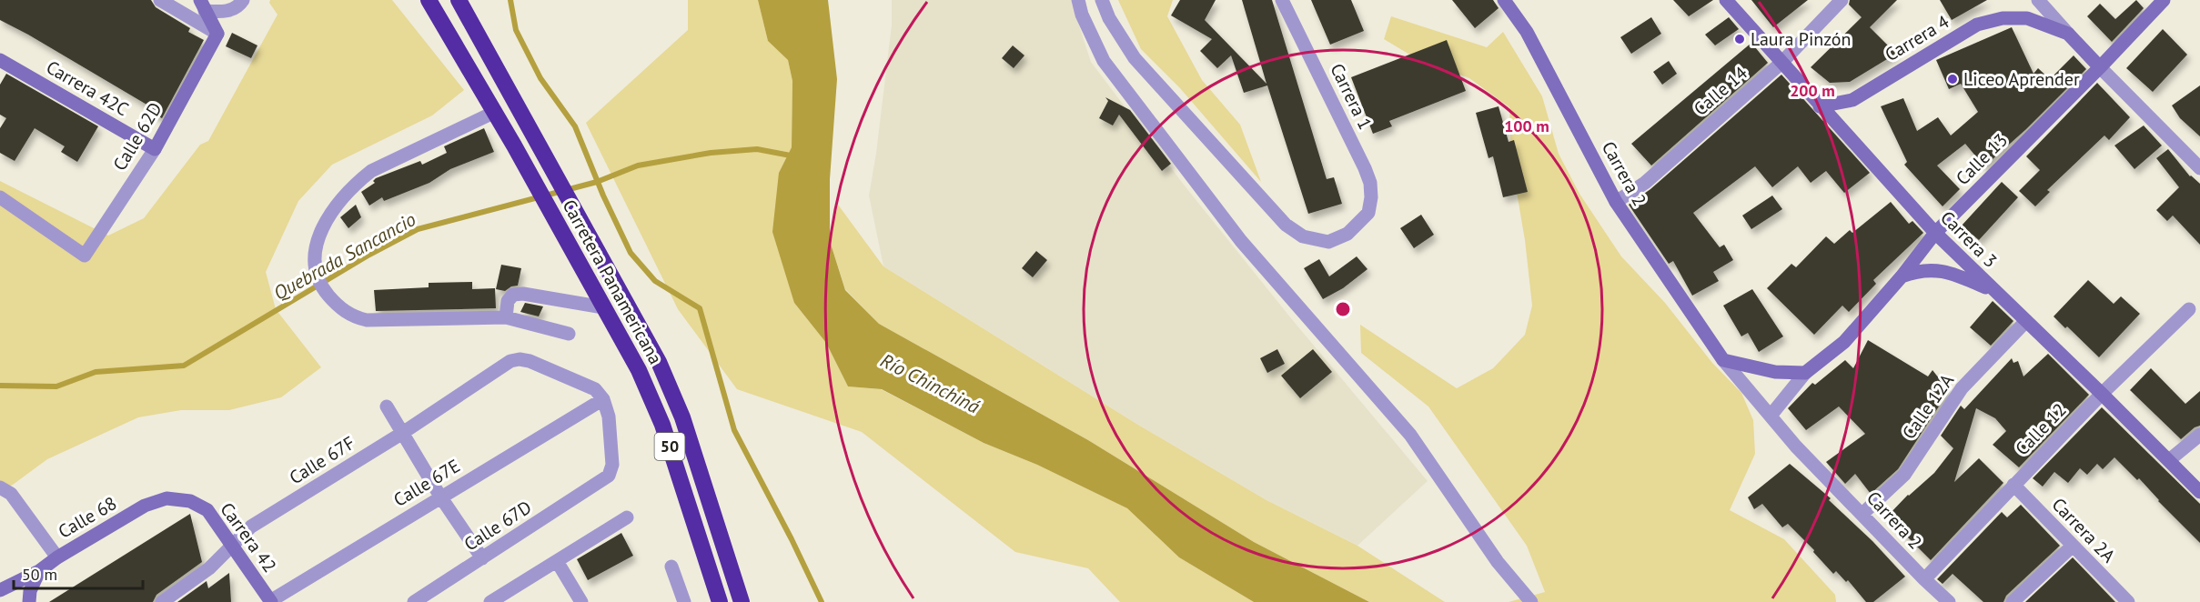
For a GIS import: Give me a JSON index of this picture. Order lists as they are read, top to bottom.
{
  "streets": {
    "highway": ["Carretera Panamericana", "50"],
    "main road": [
      "Carrera 4",
      "Carrera 42C",
      "Calle 62D",
      "Calle 13",
      "Carrera 2",
      "Carrera 3",
      "Calle 68",
      "Carrera 42"
    ],
    "street": [
      "Calle 14",
      "Carrera 1",
      "Calle 12A",
      "Calle 12",
      "Calle 67F",
      "Calle 67E",
      "Calle 67D",
      "Carrera 2A"
    ]
  },
  "crossings": [
    ["Carrera 4", "Calle 13"],
    ["Carrera 4", "Carrera 3"],
    ["Carrera 42C", "Calle 62D"],
    ["Calle 14", "Carrera 2"],
    ["Calle 14", "Carrera 3"],
    ["Calle 13", "Carrera 3"],
    ["Carrera 2", "Calle 12A"],
    ["Carrera 2", "Calle 12"],
    ["Carrera 3", "Calle 12A"],
    ["Carrera 3", "Calle 12"],
    ["Calle 12", "Carrera 2A"],
    ["Calle 67F", "Calle 67E"],
    ["Calle 67F", "Calle 67D"],
    ["Calle 67F", "Carrera 42"],
    ["Calle 67E", "Calle 67D"],
    ["Calle 67E", "Carrera 42"],
    ["Calle 68", "Carrera 42"]
  ],
  "water": ["Quebrada Sancancio", "Río Chinchiná"],
  "places": ["Laura Pinzón", "Liceo Aprender"],
  "scale_bar": "50 m",
  "rings": ["200 m", "100 m"]
}
